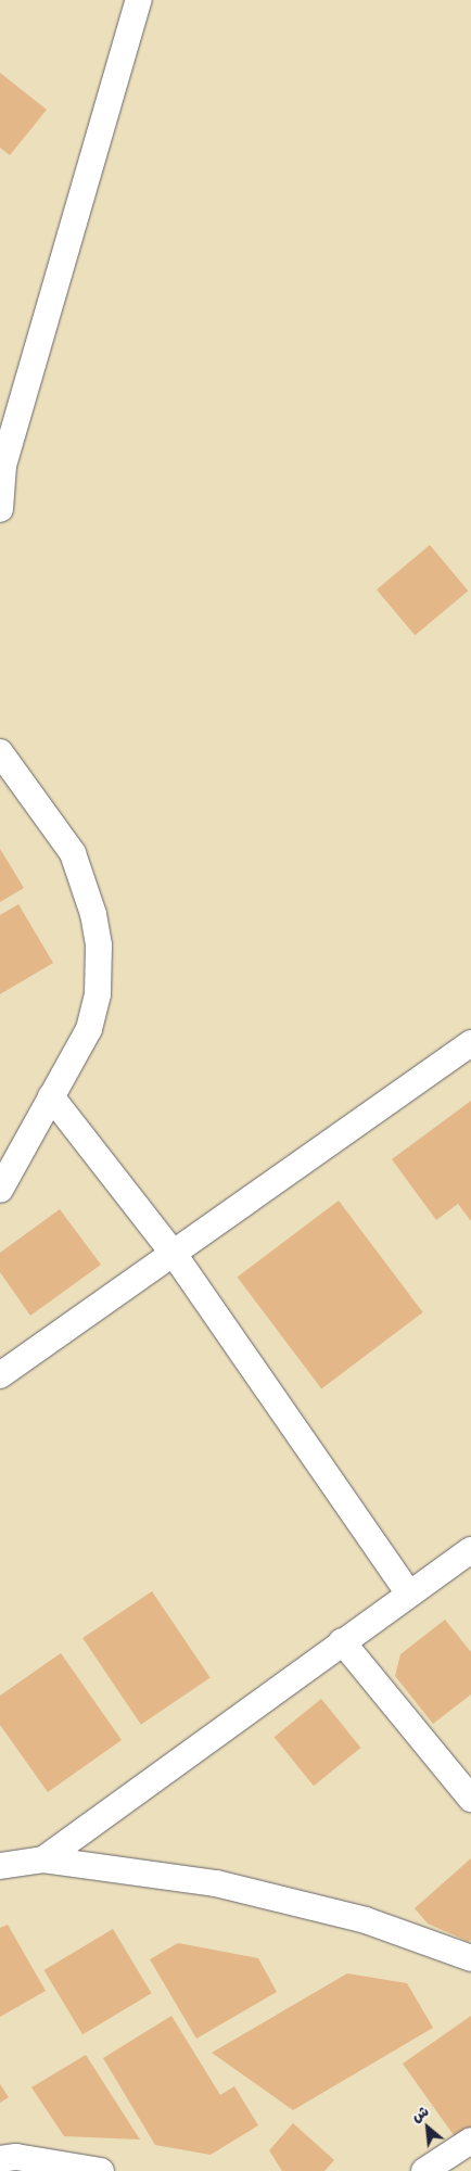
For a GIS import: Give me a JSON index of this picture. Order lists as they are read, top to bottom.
{
  "north": "top left"
}
